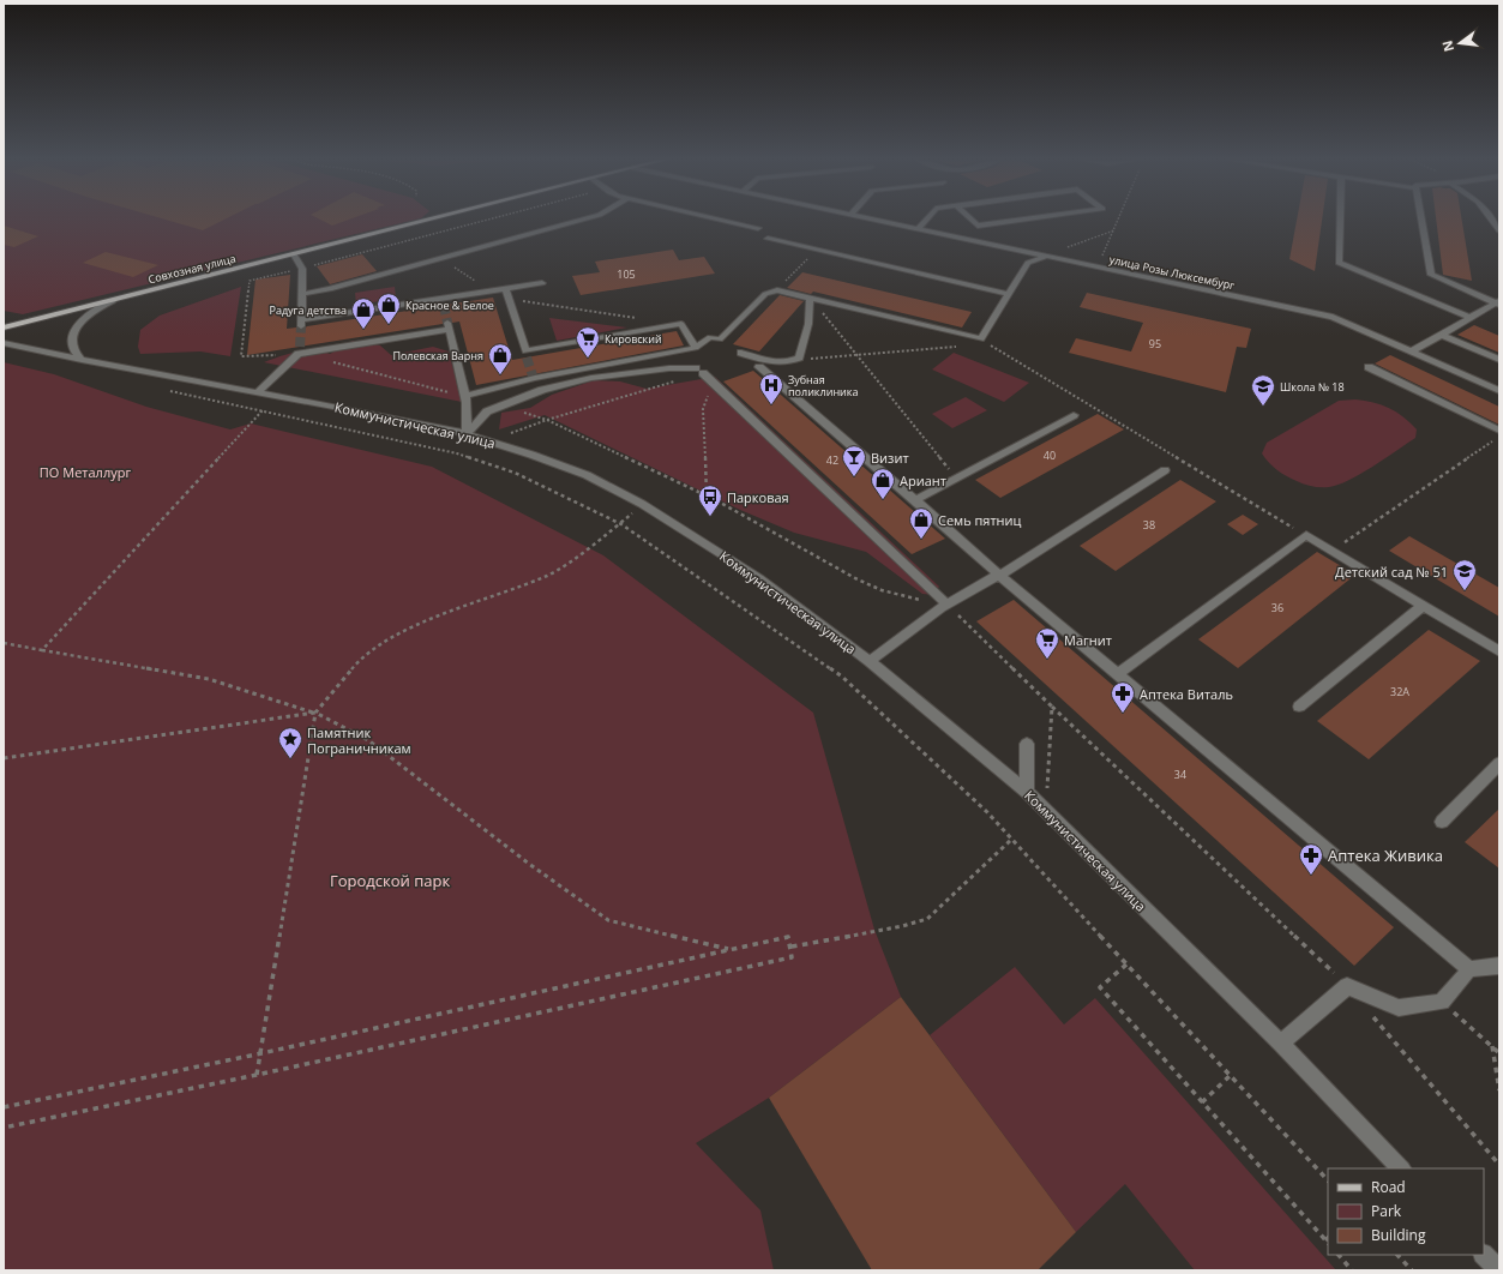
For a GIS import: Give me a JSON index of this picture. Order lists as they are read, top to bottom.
{
  "streets": {
    "main road": ["Совхозная улица"],
    "street": ["улица Розы Люксембург", "Коммунистическая улица"]
  },
  "parks": ["ПО Металлург", "Городской парк"],
  "places": {
    "shop": [
      "Красное & Белое",
      "Радуга детства",
      "Полевская Варня",
      "Ариант",
      "Семь пятниц"
    ],
    "supermarket": ["Кировский", "Магнит"],
    "hospital": ["Зубная поликлиника"],
    "school or university": ["Школа № 18", "Детский сад № 51"],
    "bar": ["Визит"],
    "bus stop": ["Парковая"],
    "pharmacy": ["Аптека Виталь", "Аптека Живика"],
    "place": ["Памятник Пограничникам"]
  },
  "house_numbers": [
    "105",
    "95",
    "40",
    "42",
    "38",
    "36",
    "32А",
    "34"
  ],
  "legend": ["Road", "Park", "Building"],
  "north": "left"
}
